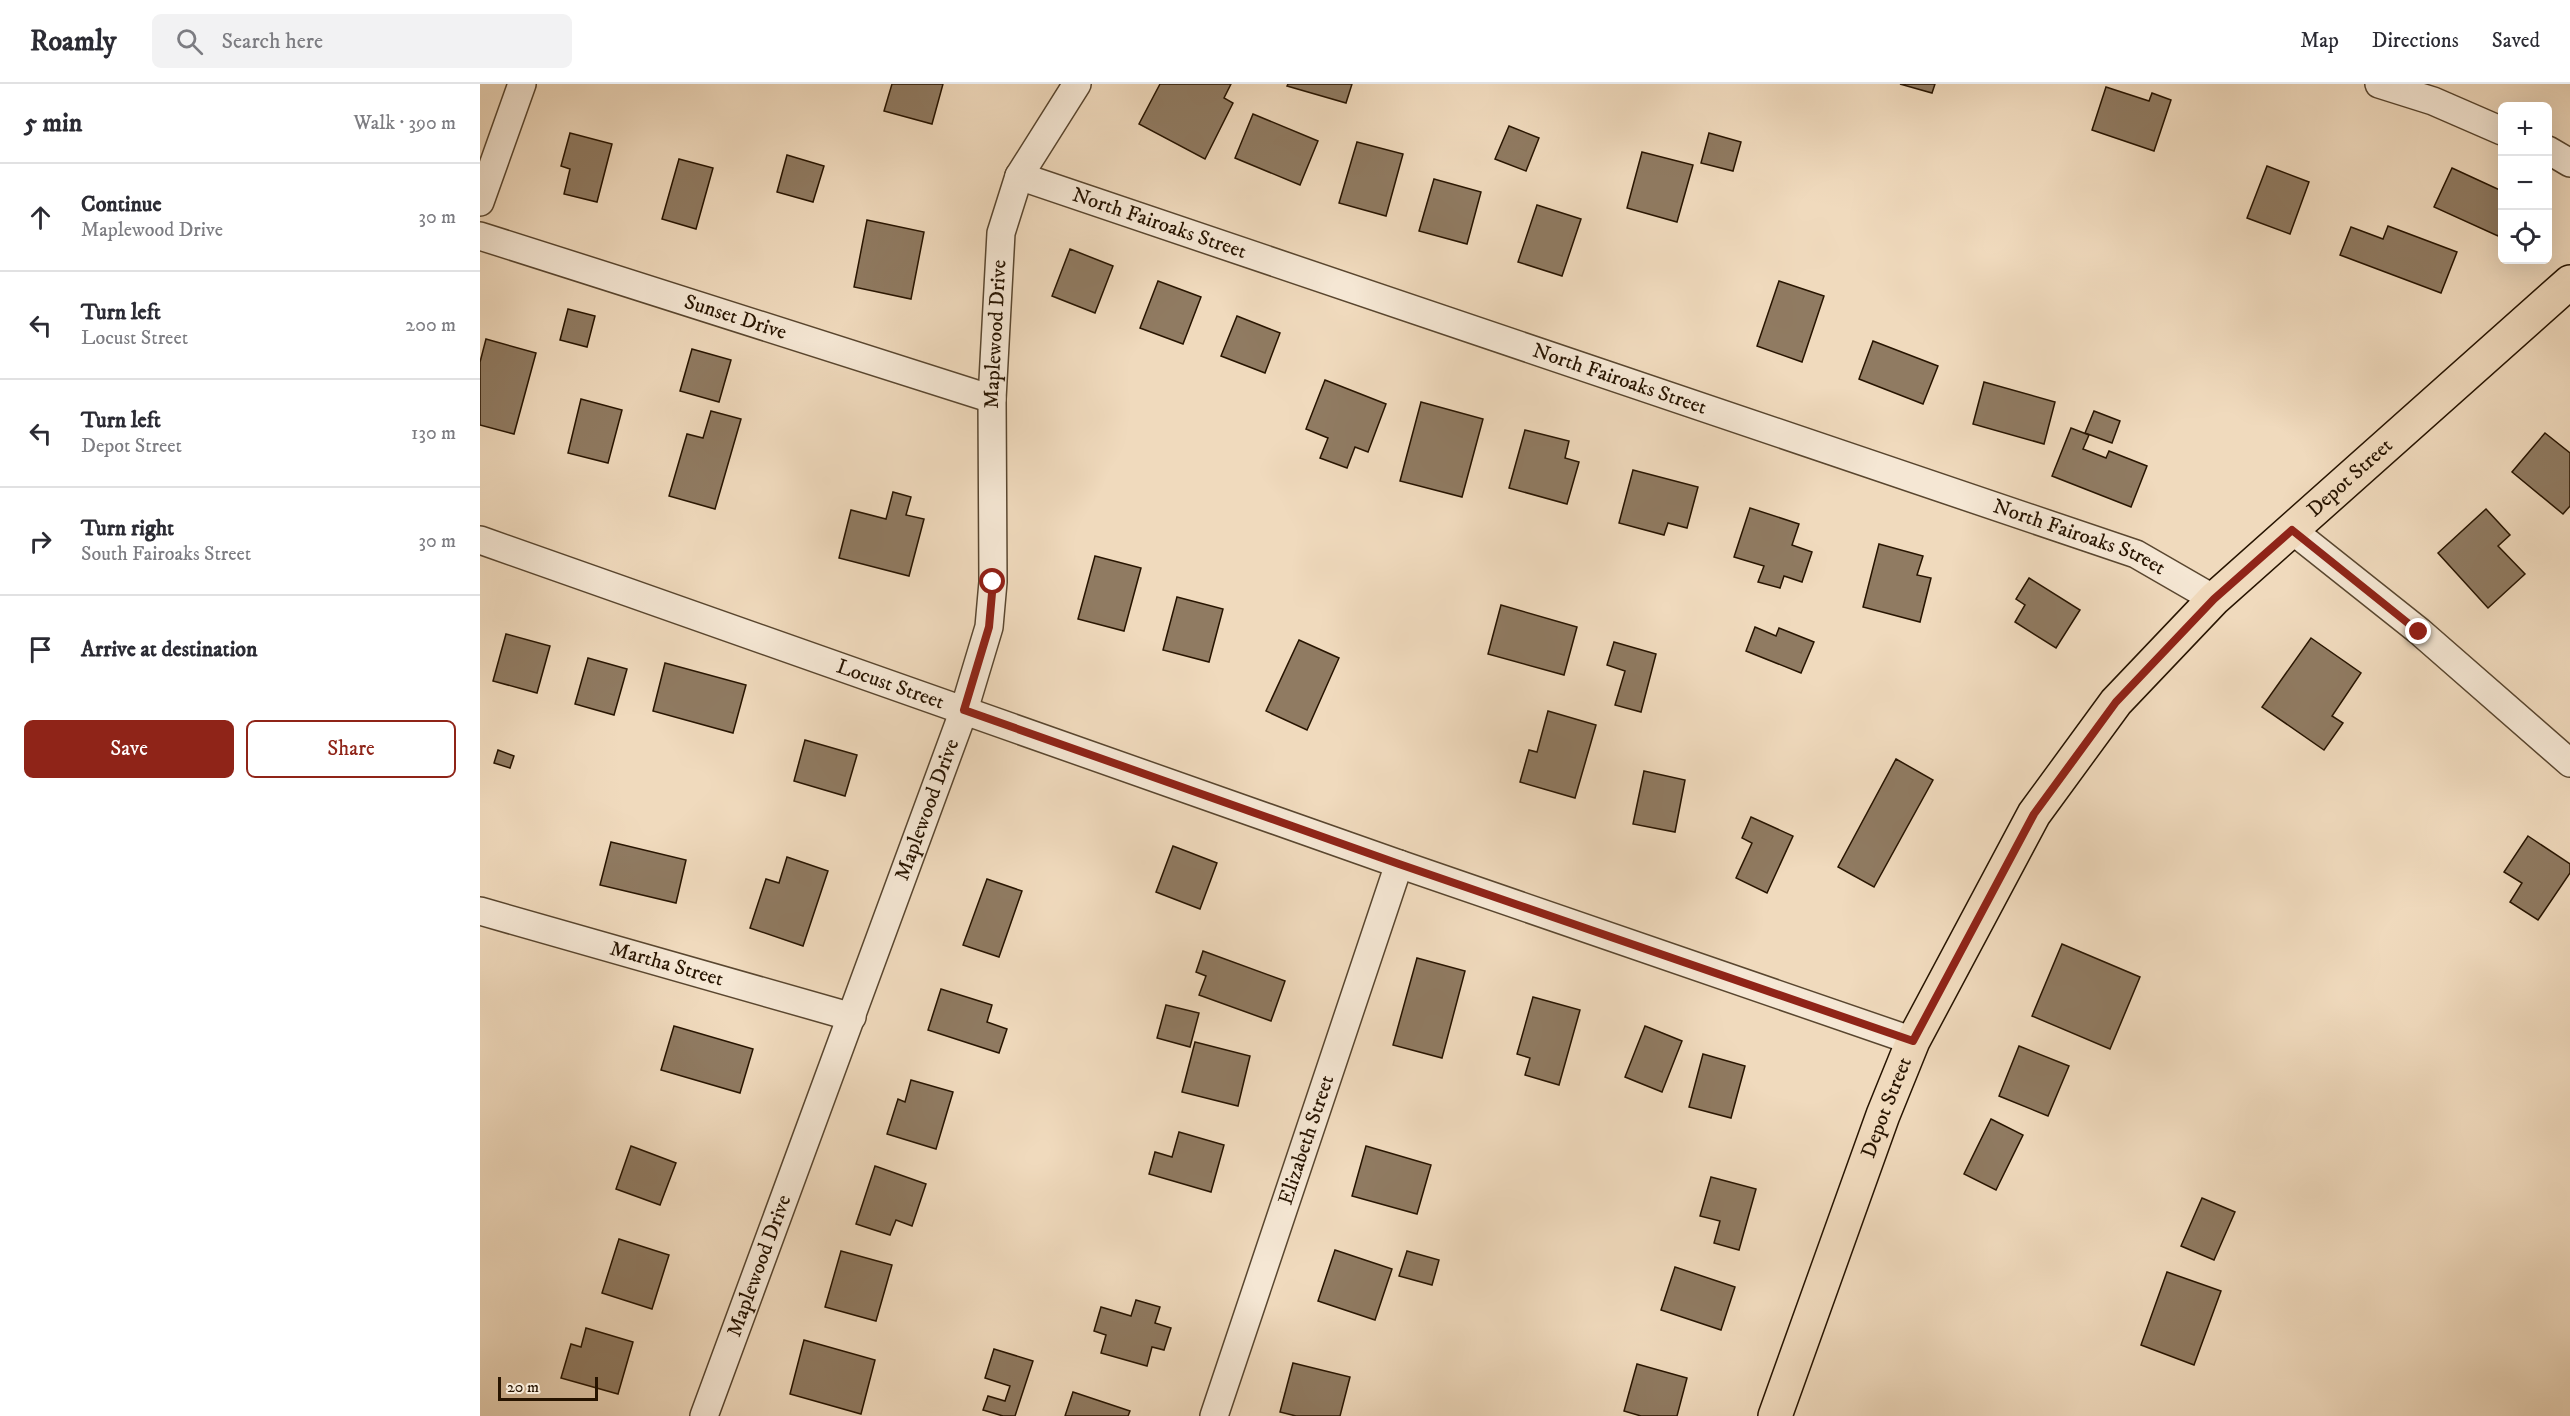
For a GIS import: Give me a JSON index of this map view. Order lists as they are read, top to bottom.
{
  "streets": {
    "main road": ["Depot Street"],
    "street": [
      "North Fairoaks Street",
      "Sunset Drive",
      "Maplewood Drive",
      "Locust Street",
      "Martha Street",
      "Elizabeth Street"
    ]
  },
  "crossings": [
    ["North Fairoaks Street", "Maplewood Drive"],
    ["North Fairoaks Street", "Depot Street"],
    ["Sunset Drive", "Maplewood Drive"],
    ["Maplewood Drive", "Locust Street"],
    ["Maplewood Drive", "Martha Street"],
    ["Depot Street", "Locust Street"],
    ["Locust Street", "Elizabeth Street"]
  ],
  "scale_bar": "20 m",
  "page": {
    "header": "Roamly",
    "search": "Search here",
    "nav": ["Map", "Directions", "Saved"],
    "heading": ["5 min", "Walk · 390 m"],
    "map_buttons": ["+", "−"],
    "list": [
      ["Continue", "Maplewood Drive", "30 m"],
      ["Turn left", "Locust Street", "200 m"],
      ["Turn left", "Depot Street", "130 m"],
      ["Turn right", "South Fairoaks Street", "30 m"],
      "Arrive at destination"
    ],
    "buttons": ["Save", "Share"],
    "scale": "20 m"
  }
}
